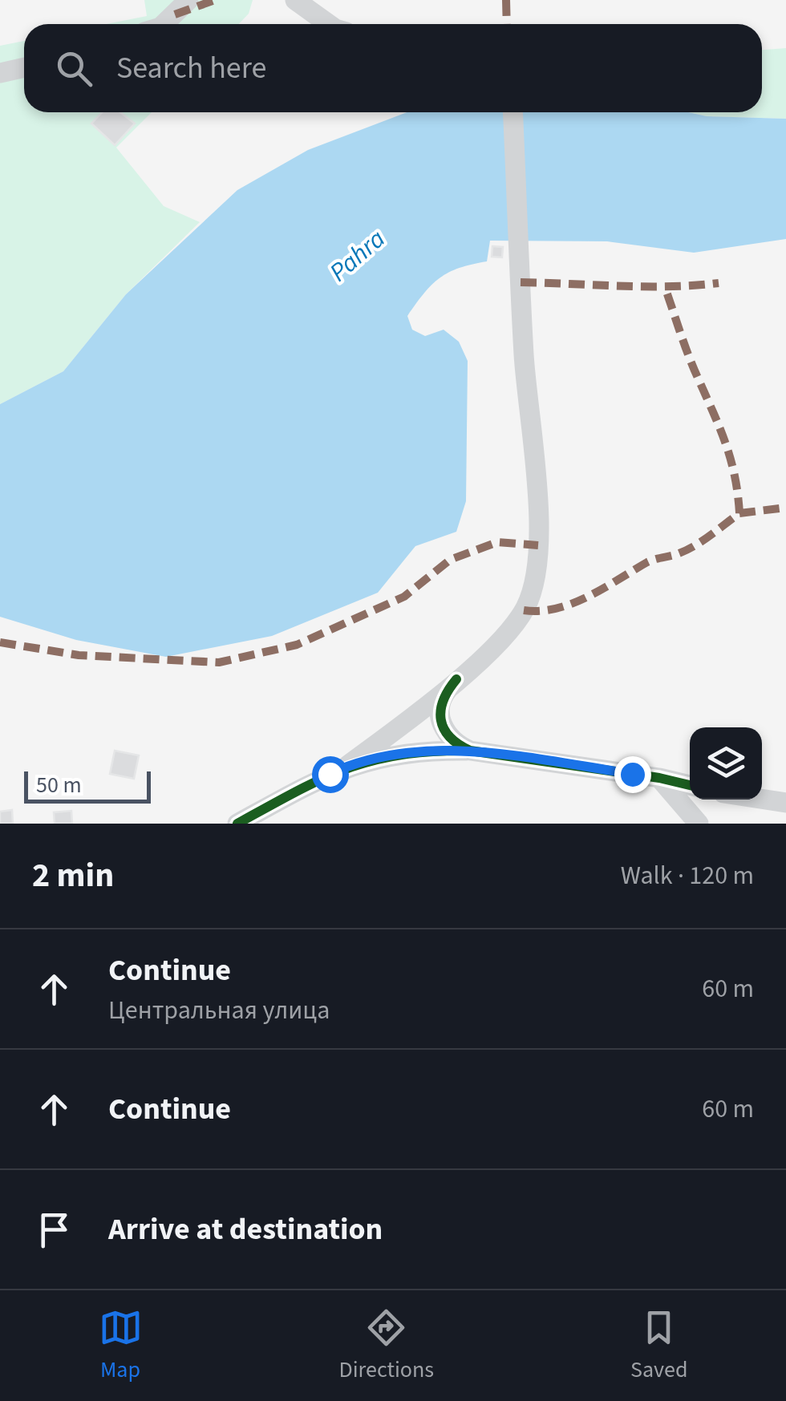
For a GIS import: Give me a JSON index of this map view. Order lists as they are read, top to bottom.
{
  "water": ["Pahra"],
  "scale_bar": "50 m",
  "page": {
    "search": "Search here",
    "scale": "50 m",
    "heading": ["2 min", "Walk · 120 m"],
    "list": [
      ["Continue", "Центральная улица", "60 m"],
      ["Continue", "60 m"],
      "Arrive at destination"
    ],
    "nav": ["Map", "Directions", "Saved"]
  }
}
